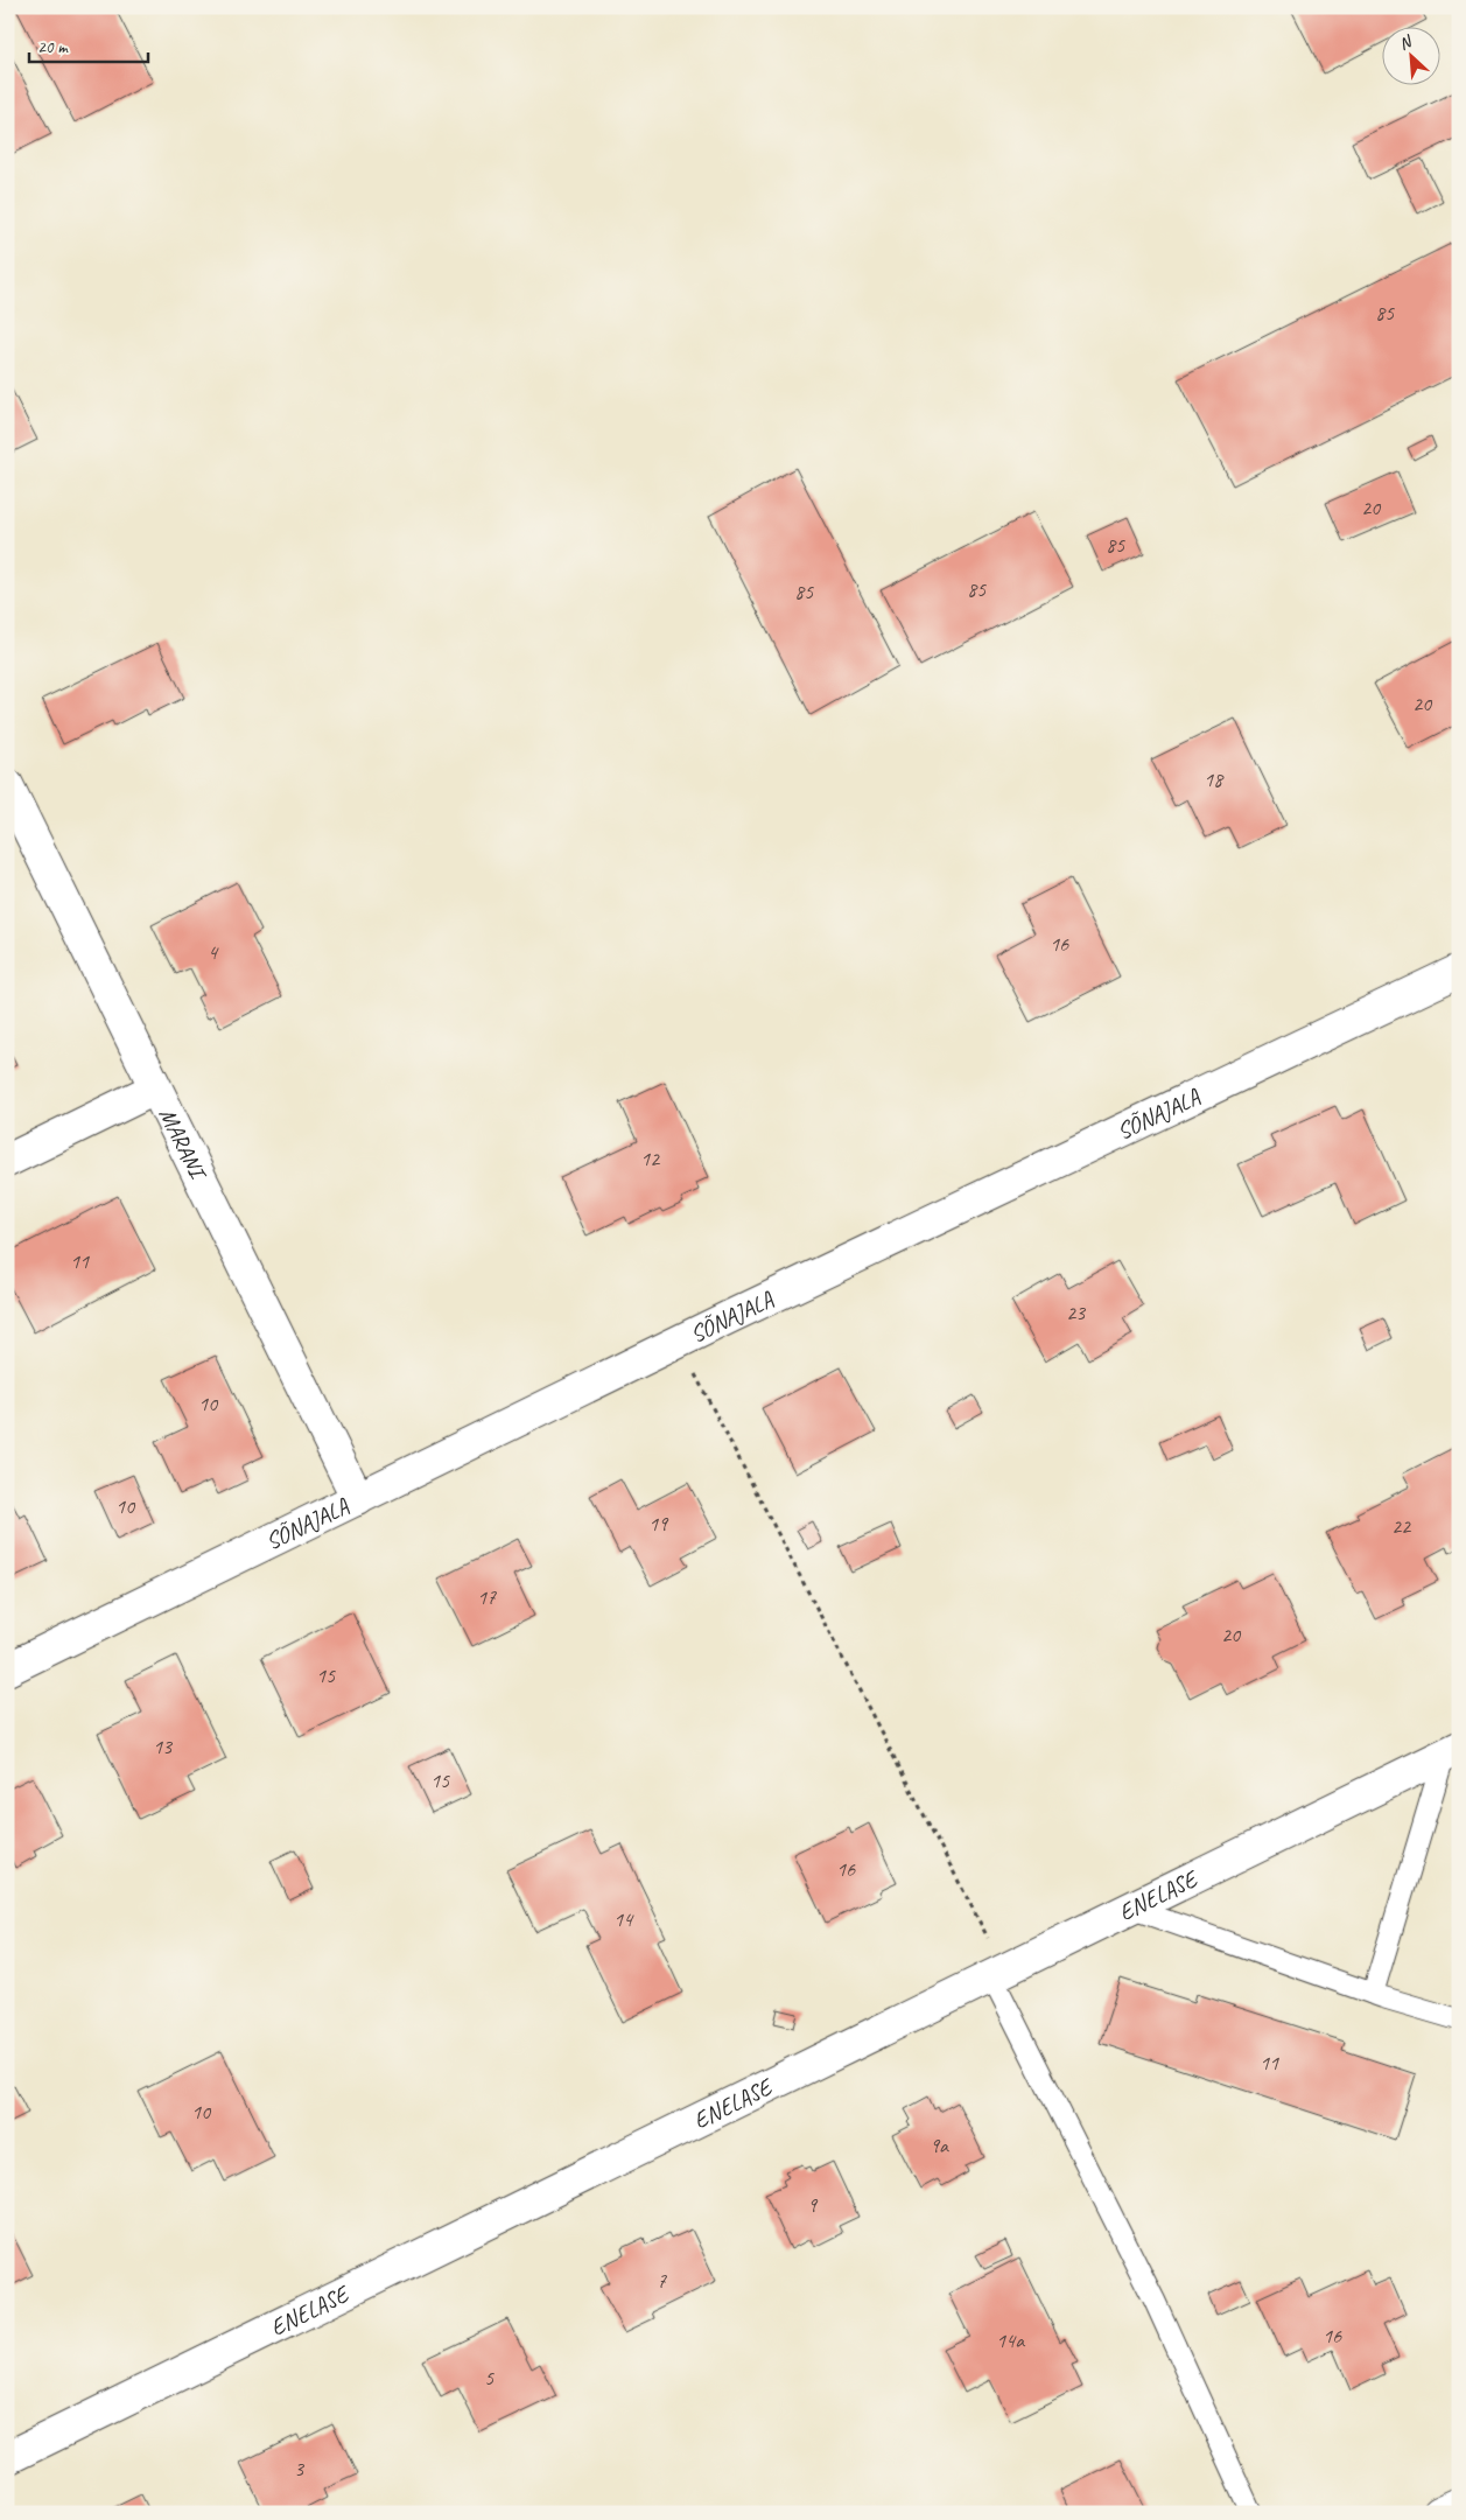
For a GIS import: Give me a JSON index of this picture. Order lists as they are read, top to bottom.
{
  "streets": {
    "street": ["SÕNAJALA", "MARANI", "ENELASE"]
  },
  "crossings": [
    ["SÕNAJALA", "MARANI"]
  ],
  "house_numbers": [
    "85",
    "20",
    "85",
    "85",
    "85",
    "20",
    "18",
    "16",
    "4",
    "12",
    "11",
    "23",
    "10",
    "10",
    "19",
    "22",
    "17",
    "20",
    "15",
    "13",
    "15",
    "16",
    "14",
    "11",
    "10",
    "9a",
    "9",
    "7",
    "16",
    "14a",
    "5",
    "3"
  ],
  "scale_bar": "20 m",
  "north": "top left"
}
